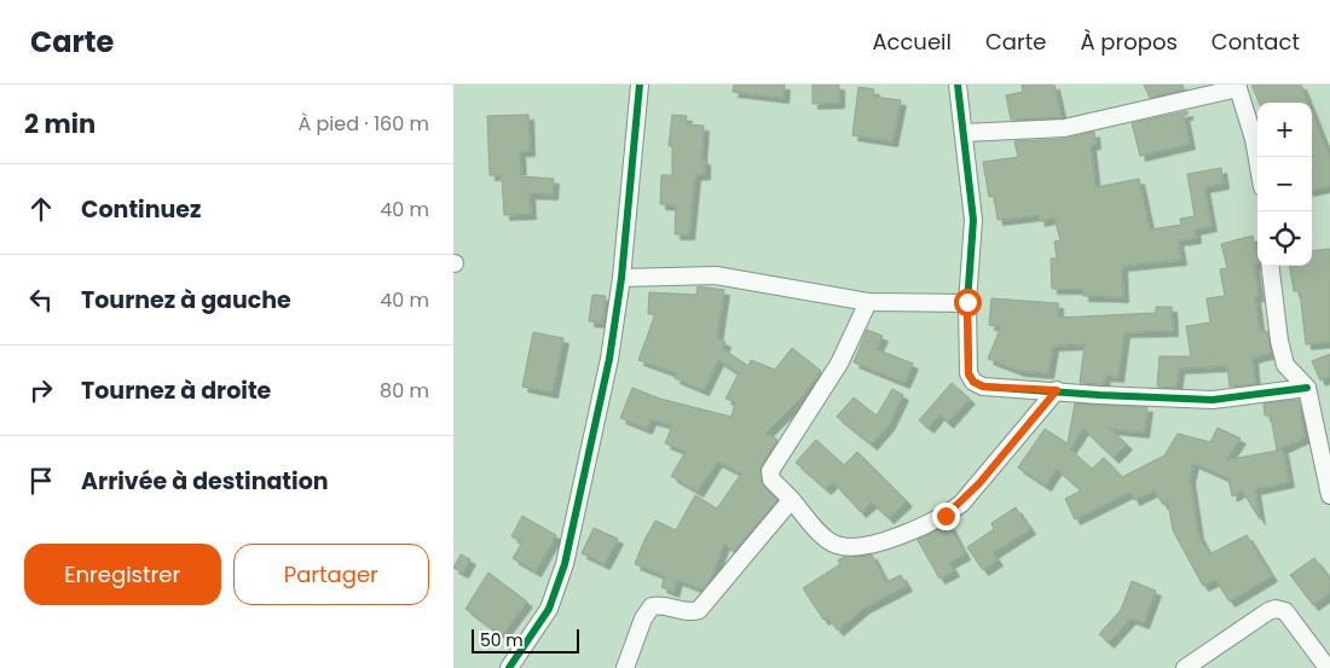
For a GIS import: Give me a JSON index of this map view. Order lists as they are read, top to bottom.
{
  "scale_bar": "50 m",
  "page": {
    "header": "Carte",
    "nav": [
      "Accueil",
      "Carte",
      "À propos",
      "Contact"
    ],
    "heading": ["2 min", "À pied · 160 m"],
    "map_buttons": ["+", "−"],
    "list": [
      ["Continuez", "40 m"],
      ["Tournez à gauche", "40 m"],
      ["Tournez à droite", "80 m"],
      "Arrivée à destination"
    ],
    "buttons": ["Enregistrer", "Partager"],
    "scale": "50 m"
  }
}
